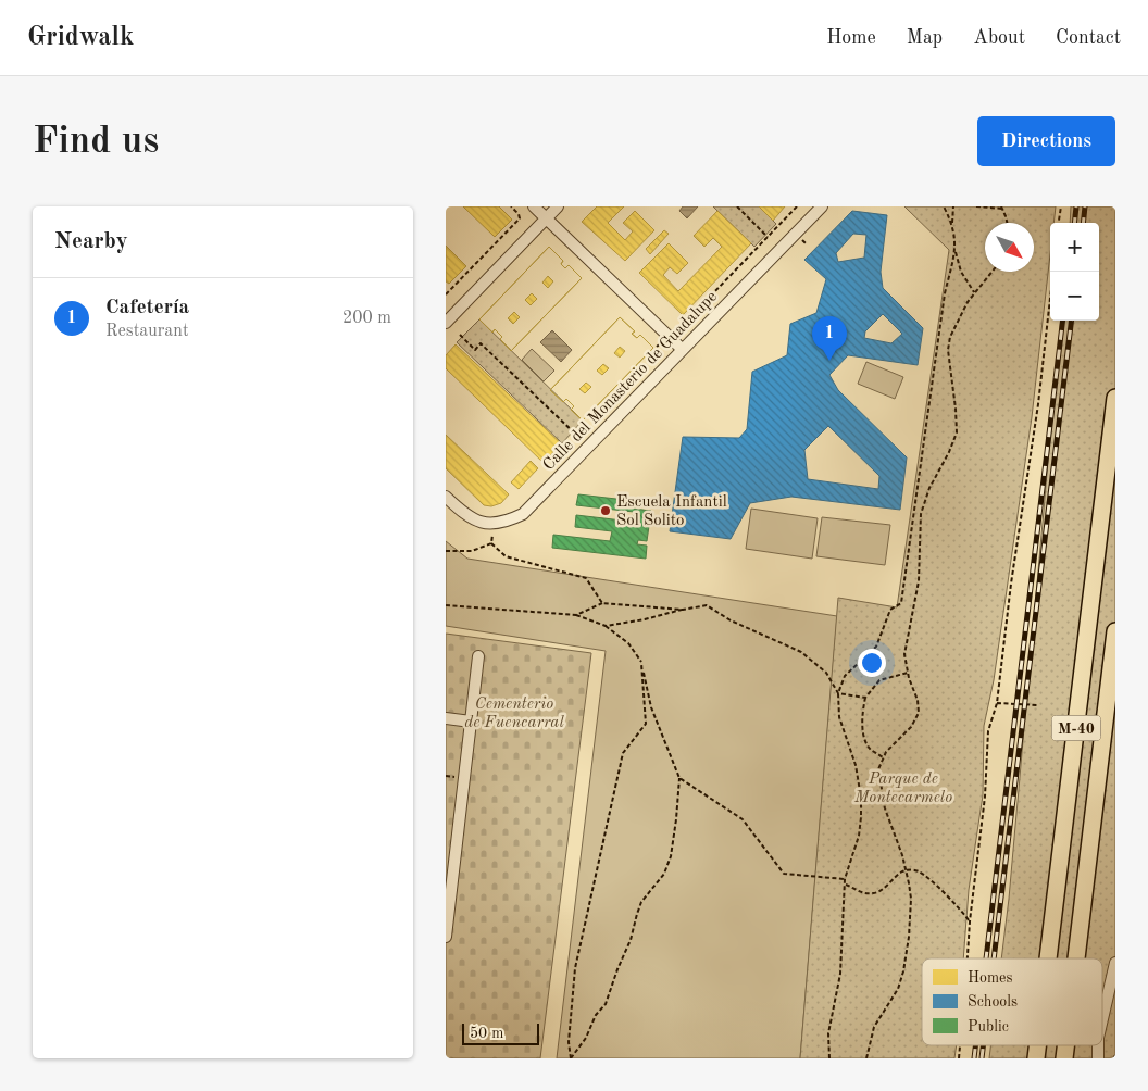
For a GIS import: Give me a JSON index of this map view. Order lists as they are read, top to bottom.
{
  "streets": {
    "highway": ["M-40"],
    "street": ["Calle del Monasterio de Guadalupe"]
  },
  "parks": ["Cementerio de Fuencarral", "Parque de Montecarmelo"],
  "places": ["Escuela Infantil Sol Solito"],
  "legend": ["Homes", "Schools", "Public"],
  "scale_bar": "50 m",
  "north": "bottom right",
  "page": {
    "header": "Gridwalk",
    "nav": [
      "Home",
      "Map",
      "About",
      "Contact"
    ],
    "buttons": "Directions",
    "title": "Find us",
    "heading": "Nearby",
    "map_buttons": ["+", "−"],
    "list": [
      {
        "mark": "1",
        "name": "Cafetería",
        "note": "Restaurant",
        "value": "200 m"
      }
    ],
    "pins": "1",
    "scale": "50 m"
  }
}
